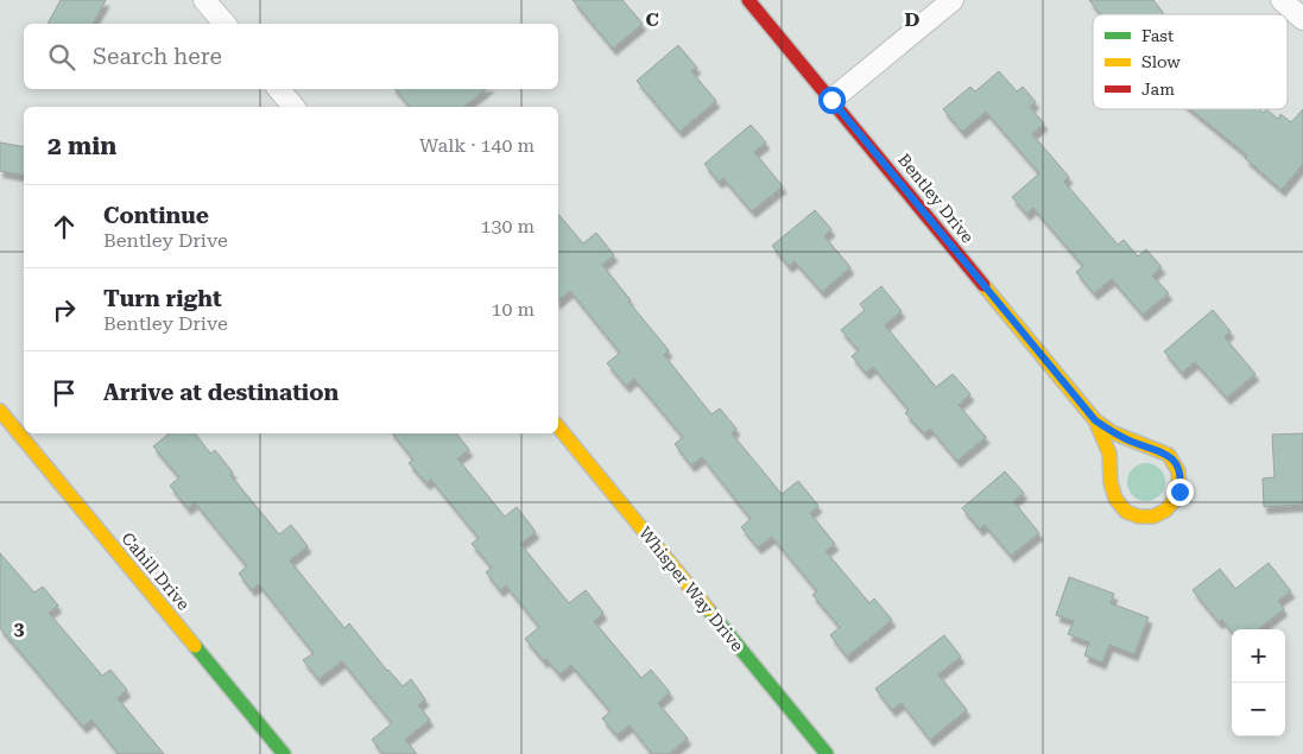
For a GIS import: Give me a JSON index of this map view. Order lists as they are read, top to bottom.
{
  "streets": {
    "street": ["Bentley Drive", "Cahill Drive", "Whisper Way Drive"]
  },
  "legend": ["Fast", "Slow", "Jam"],
  "page": {
    "search": "Search here",
    "heading": ["2 min", "Walk · 140 m"],
    "list": [
      ["Continue", "Bentley Drive", "130 m"],
      ["Turn right", "Bentley Drive", "10 m"],
      "Arrive at destination"
    ],
    "map_buttons": ["+", "−"]
  },
  "grid": {
    "columns": ["C", "D"],
    "rows": ["3"]
  }
}
